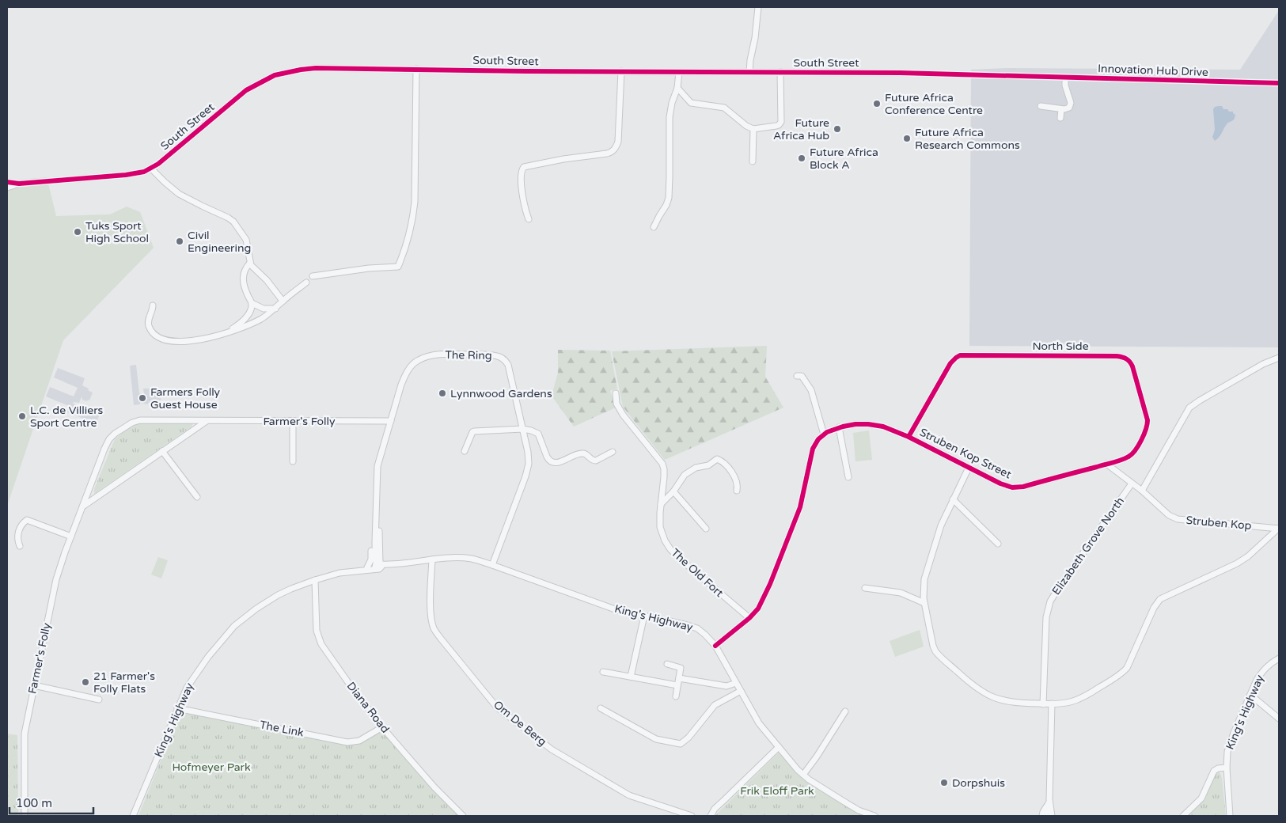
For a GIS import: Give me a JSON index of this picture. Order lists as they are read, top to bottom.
{
  "streets": {
    "street": [
      "South Street",
      "Innovation Hub Drive",
      "North Side",
      "The Ring",
      "Farmer's Folly",
      "Struben Kop Street",
      "Struben Kop",
      "Elizabeth Grove North",
      "The Old Fort",
      "King's Highway",
      "Diana Road",
      "Om De Berg",
      "The Link"
    ]
  },
  "crossings": [
    ["South Street", "Innovation Hub Drive"],
    ["North Side", "Struben Kop Street"],
    ["North Side", "Struben Kop"],
    ["The Ring", "Farmer's Folly"],
    ["The Ring", "King's Highway"],
    ["Struben Kop Street", "Struben Kop"],
    ["Struben Kop Street", "The Old Fort"],
    ["Struben Kop Street", "King's Highway"],
    ["Struben Kop", "Elizabeth Grove North"],
    ["King's Highway", "Diana Road"],
    ["King's Highway", "Om De Berg"],
    ["King's Highway", "The Link"],
    ["Diana Road", "The Link"]
  ],
  "parks": ["Hofmeyer Park", "Frik Eloff Park"],
  "places": [
    "Future Africa Conference Centre",
    "Future Africa Hub",
    "Future Africa Research Commons",
    "Future Africa Block A",
    "Tuks Sport High School",
    "Civil Engineering",
    "Lynnwood Gardens",
    "Farmers Folly Guest House",
    "L.C. de Villiers Sport Centre",
    "21 Farmer's Folly Flats",
    "Dorpshuis"
  ],
  "scale_bar": "100 m"
}
